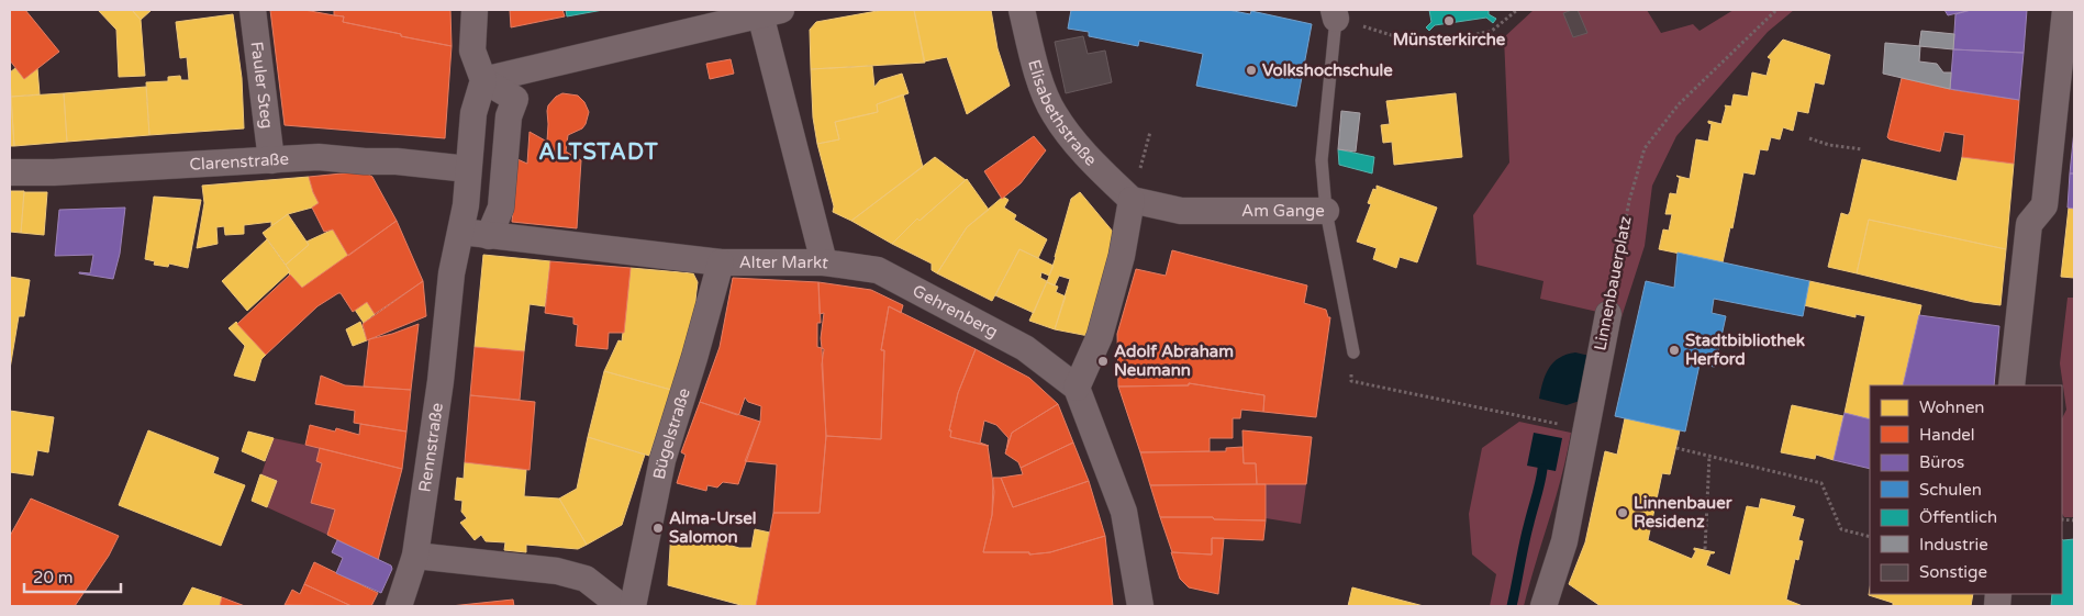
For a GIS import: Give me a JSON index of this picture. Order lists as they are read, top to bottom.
{
  "streets": {
    "street": [
      "Fauler Steg",
      "Elisabethstraße",
      "Clarenstraße",
      "Am Gange",
      "Alter Markt",
      "Linnenbauerplatz",
      "Gehrenberg",
      "Bügelstraße",
      "Rennstraße"
    ]
  },
  "crossings": [
    ["Fauler Steg", "Clarenstraße"],
    ["Elisabethstraße", "Am Gange"],
    ["Alter Markt", "Gehrenberg"],
    ["Alter Markt", "Bügelstraße"],
    ["Alter Markt", "Rennstraße"]
  ],
  "districts": ["ALTSTADT"],
  "places": [
    "Münsterkirche",
    "Volkshochschule",
    "Stadtbibliothek Herford",
    "Adolf Abraham Neumann",
    "Linnenbauer Residenz",
    "Alma-Ursel Salomon"
  ],
  "legend": [
    "Wohnen",
    "Handel",
    "Büros",
    "Schulen",
    "Öffentlich",
    "Industrie",
    "Sonstige"
  ],
  "scale_bar": "20 m"
}
